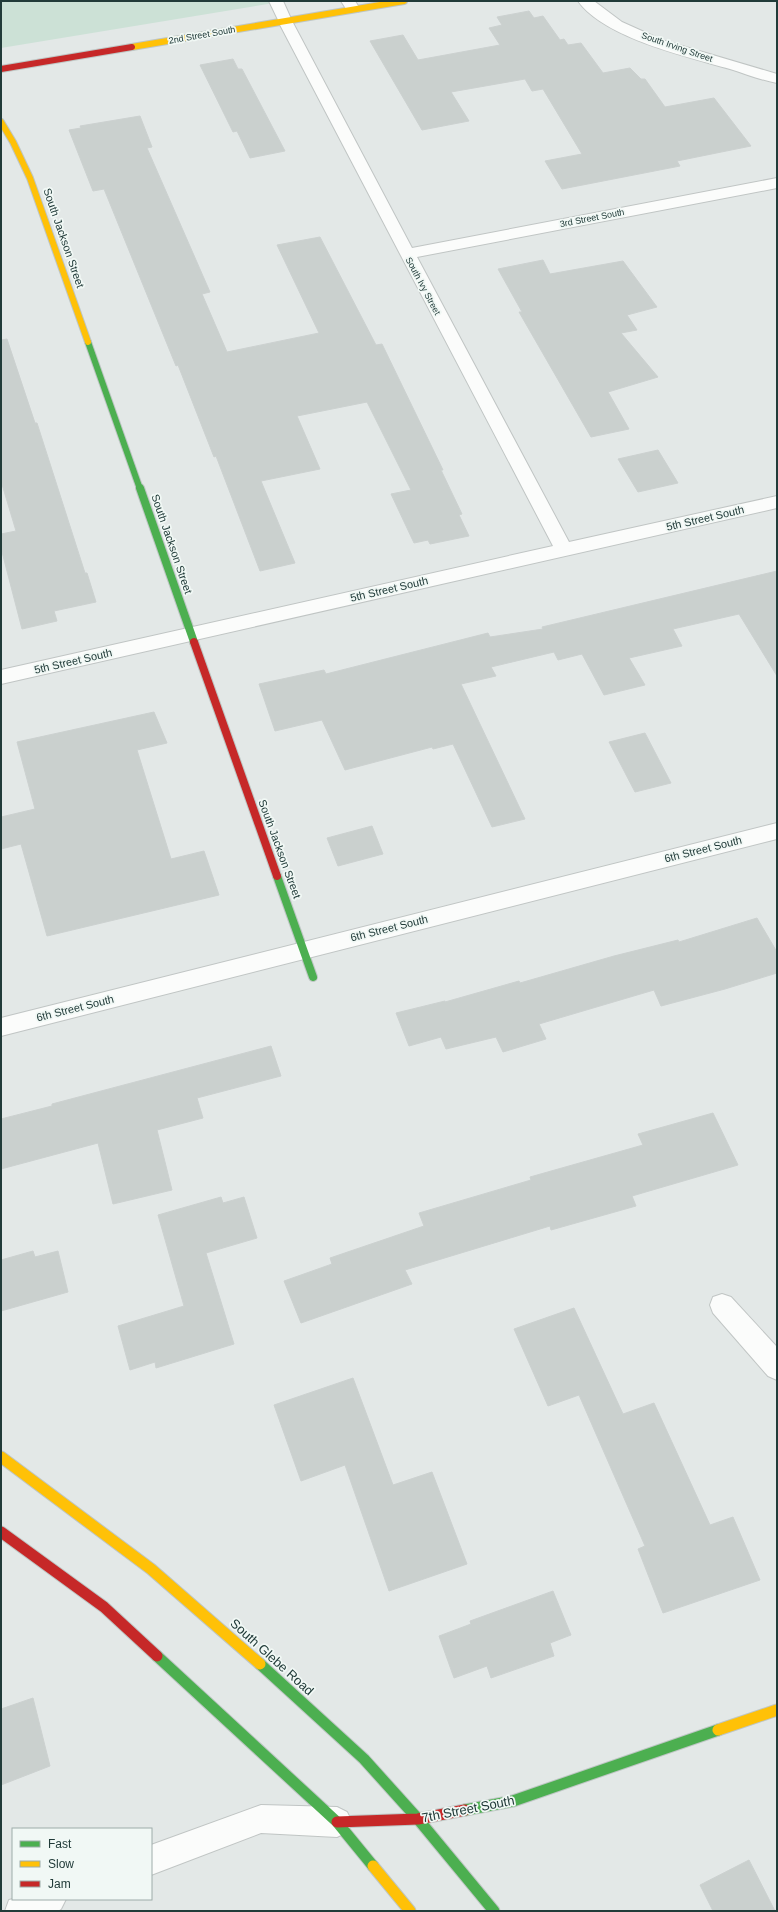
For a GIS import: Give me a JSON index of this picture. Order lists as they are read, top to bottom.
{
  "streets": {
    "street": [
      "2nd Street South",
      "South Irving Street",
      "3rd Street South",
      "South Jackson Street",
      "South Ivy Street",
      "5th Street South",
      "6th Street South",
      "South Glebe Road",
      "7th Street South"
    ]
  },
  "crossings": [
    ["2nd Street South", "South Ivy Street"],
    ["3rd Street South", "South Ivy Street"],
    ["South Jackson Street", "5th Street South"],
    ["South Jackson Street", "6th Street South"],
    ["South Ivy Street", "5th Street South"],
    ["South Glebe Road", "7th Street South"]
  ],
  "legend": ["Fast", "Slow", "Jam"]
}
